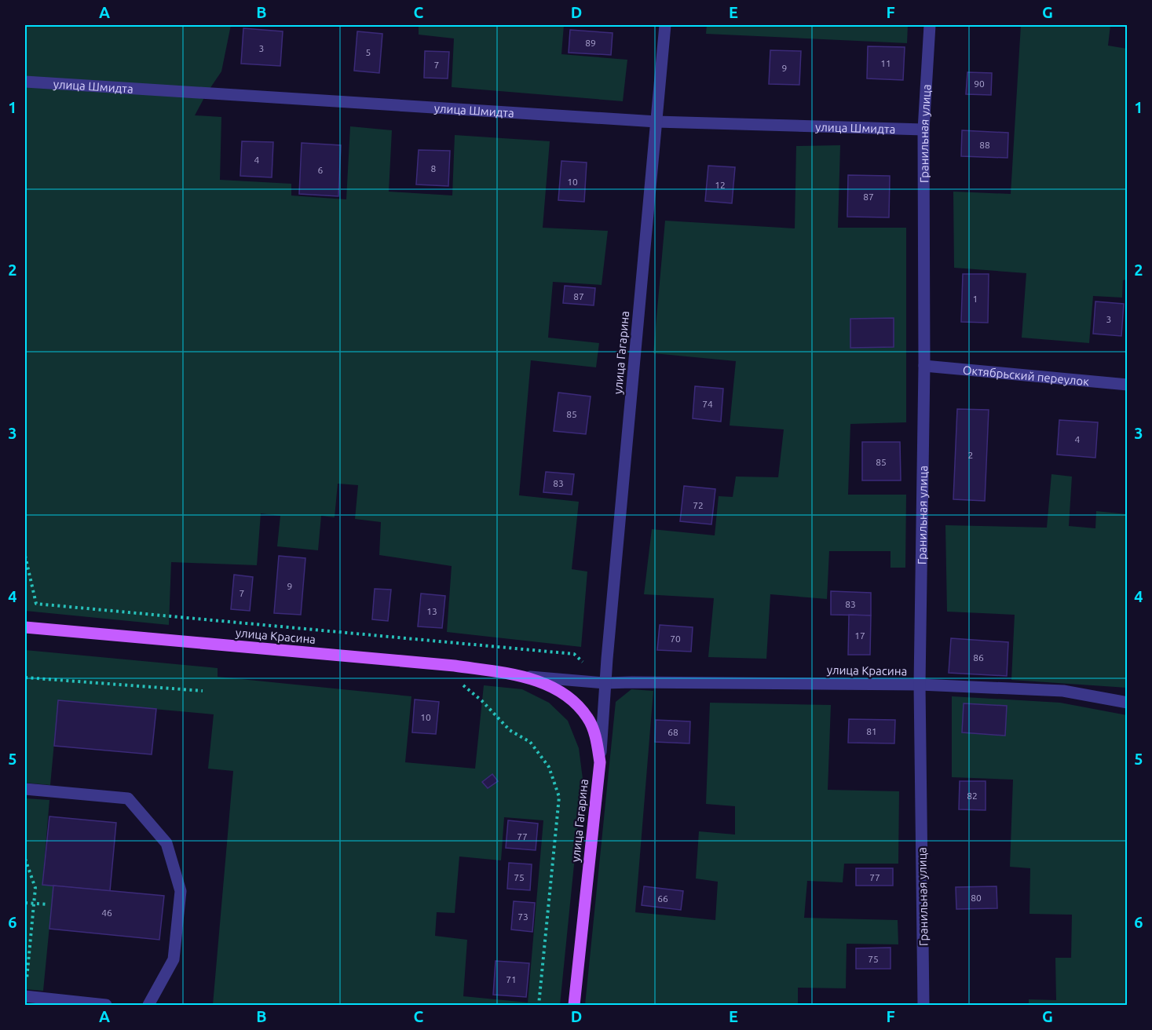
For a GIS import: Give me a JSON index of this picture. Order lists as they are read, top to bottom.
{
  "streets": {
    "main road": ["улица Гагарина", "улица Красина"],
    "street": ["улица Шмидта", "Гранильная улица", "Октябрьский переулок"]
  },
  "crossings": [
    ["улица Шмидта", "Гранильная улица"],
    ["улица Шмидта", "улица Гагарина"],
    ["Гранильная улица", "Октябрьский переулок"],
    ["Гранильная улица", "улица Красина"],
    ["улица Гагарина", "улица Красина"]
  ],
  "house_numbers": [
    "89",
    "3",
    "5",
    "11",
    "7",
    "9",
    "90",
    "88",
    "4",
    "8",
    "6",
    "10",
    "12",
    "87",
    "87",
    "1",
    "3",
    "74",
    "85",
    "4",
    "2",
    "85",
    "83",
    "72",
    "9",
    "7",
    "83",
    "13",
    "17",
    "70",
    "86",
    "10",
    "81",
    "68",
    "82",
    "77",
    "75",
    "77",
    "80",
    "66",
    "46",
    "73",
    "75",
    "71"
  ],
  "grid": {
    "columns": [
      "A",
      "B",
      "C",
      "D",
      "E",
      "F",
      "G"
    ],
    "rows": [
      "1",
      "2",
      "3",
      "4",
      "5",
      "6"
    ]
  }
}
